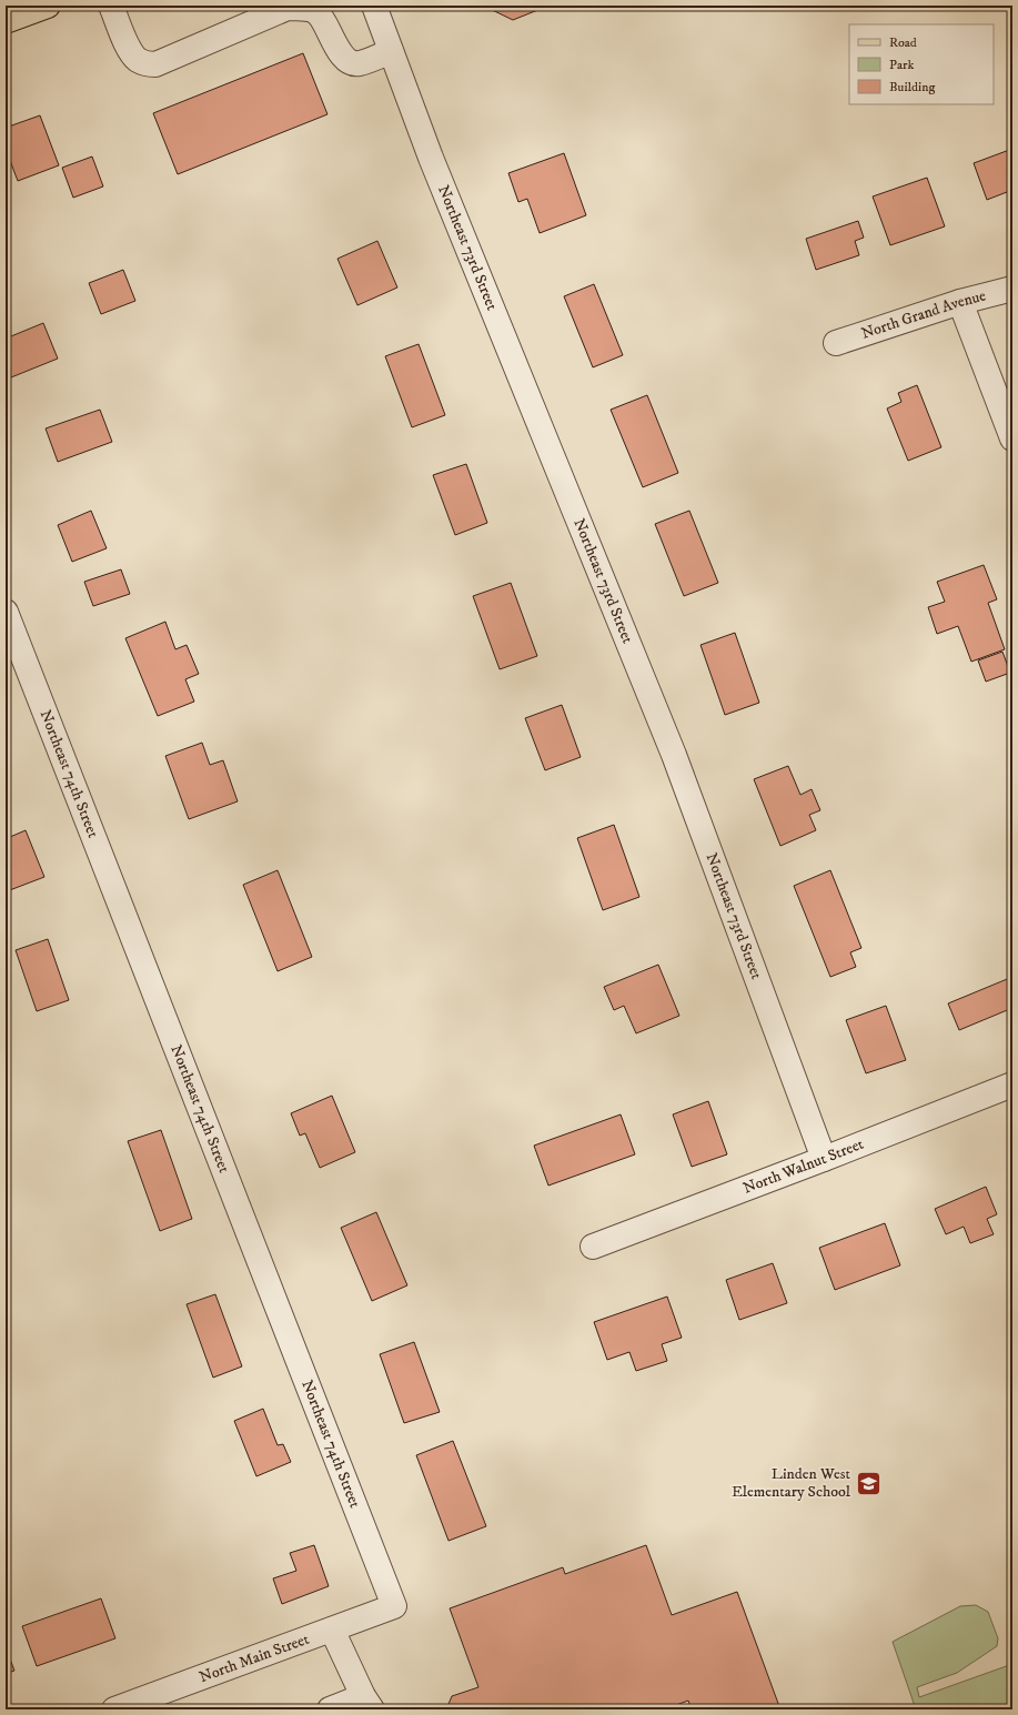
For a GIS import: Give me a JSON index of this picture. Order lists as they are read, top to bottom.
{
  "streets": {
    "street": [
      "Northeast 73rd Street",
      "North Grand Avenue",
      "Northeast 74th Street",
      "North Walnut Street",
      "North Main Street"
    ]
  },
  "crossings": [
    ["Northeast 73rd Street", "North Walnut Street"],
    ["Northeast 74th Street", "North Main Street"]
  ],
  "places": {
    "school or university": ["Linden West Elementary School"]
  },
  "legend": ["Road", "Park", "Building"]
}
